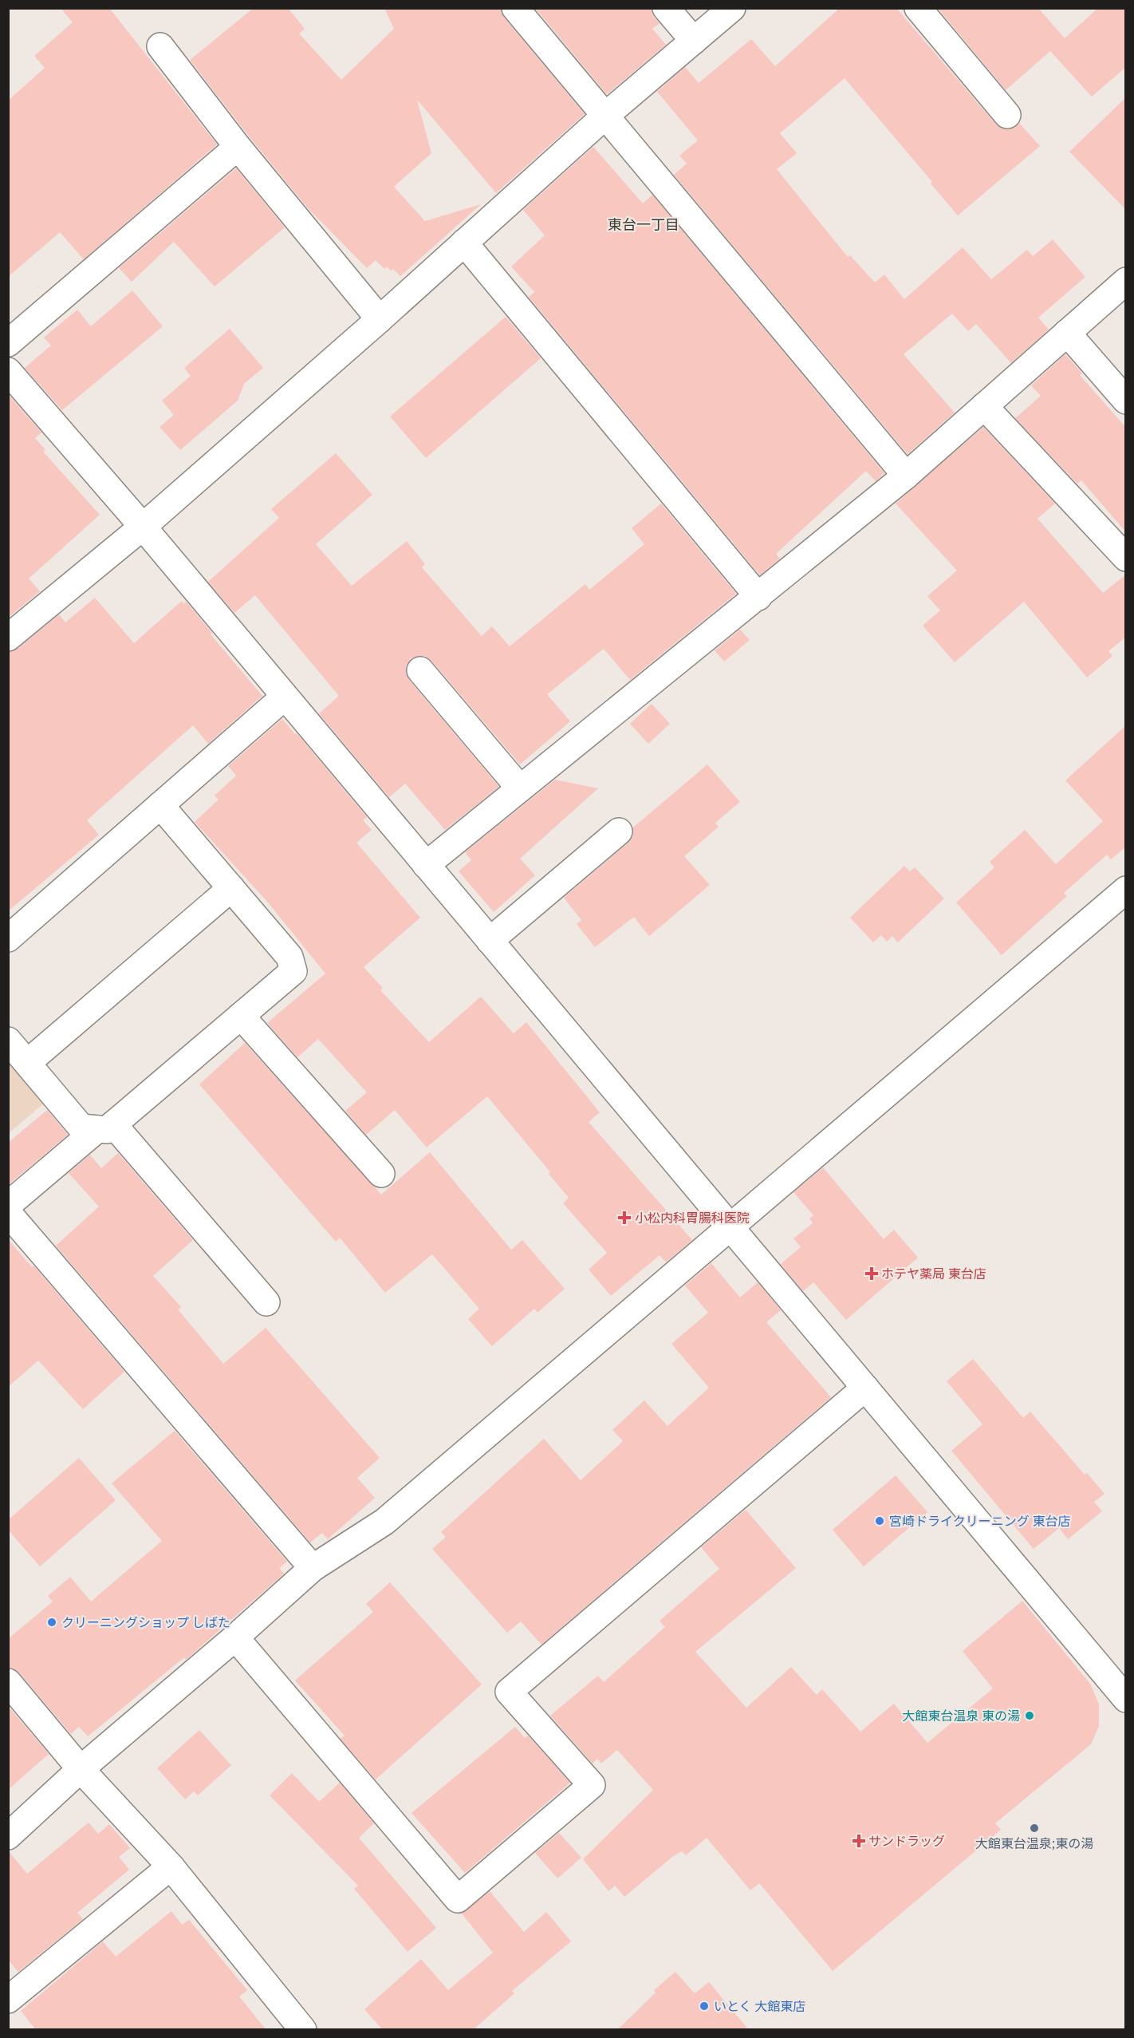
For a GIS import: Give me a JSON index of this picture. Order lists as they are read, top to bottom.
{
  "districts": ["東台一丁目"],
  "places": {
    "health": ["小松内科胃腸科医院", "ホテヤ薬局 東台店", "サンドラッグ"],
    "other": [
      "宮崎ドライクリーニング 東台店",
      "クリーニングショップ しばた",
      "大館東台温泉 東の湯",
      "大館東台温泉;東の湯",
      "いとく 大館東店"
    ]
  }
}
